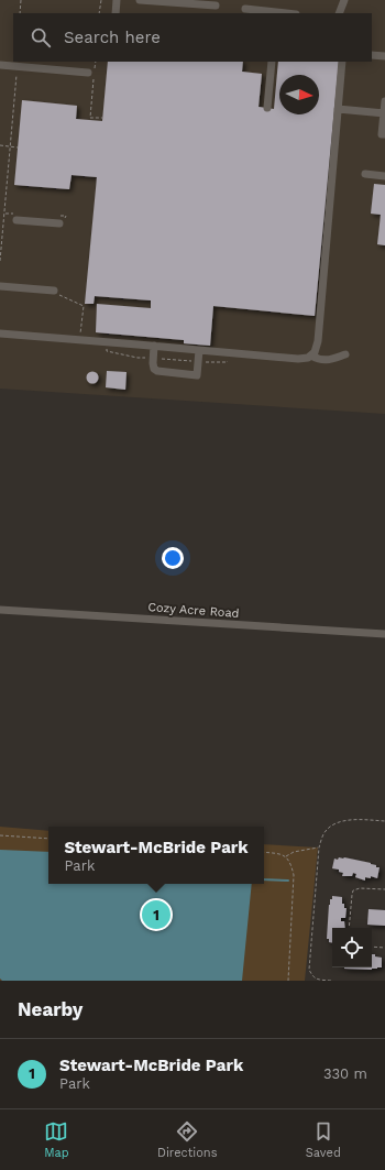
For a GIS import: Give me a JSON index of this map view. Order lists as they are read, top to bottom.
{
  "streets": {
    "street": ["Cozy Acre Road"]
  },
  "north": "right",
  "page": {
    "search": "Search here",
    "popup": ["Stewart-McBride Park", "Park"],
    "pins": "1",
    "heading": "Nearby",
    "list": [
      {
        "mark": "1",
        "name": "Stewart-McBride Park",
        "note": "Park",
        "value": "330 m"
      }
    ],
    "nav": ["Map", "Directions", "Saved"]
  }
}
